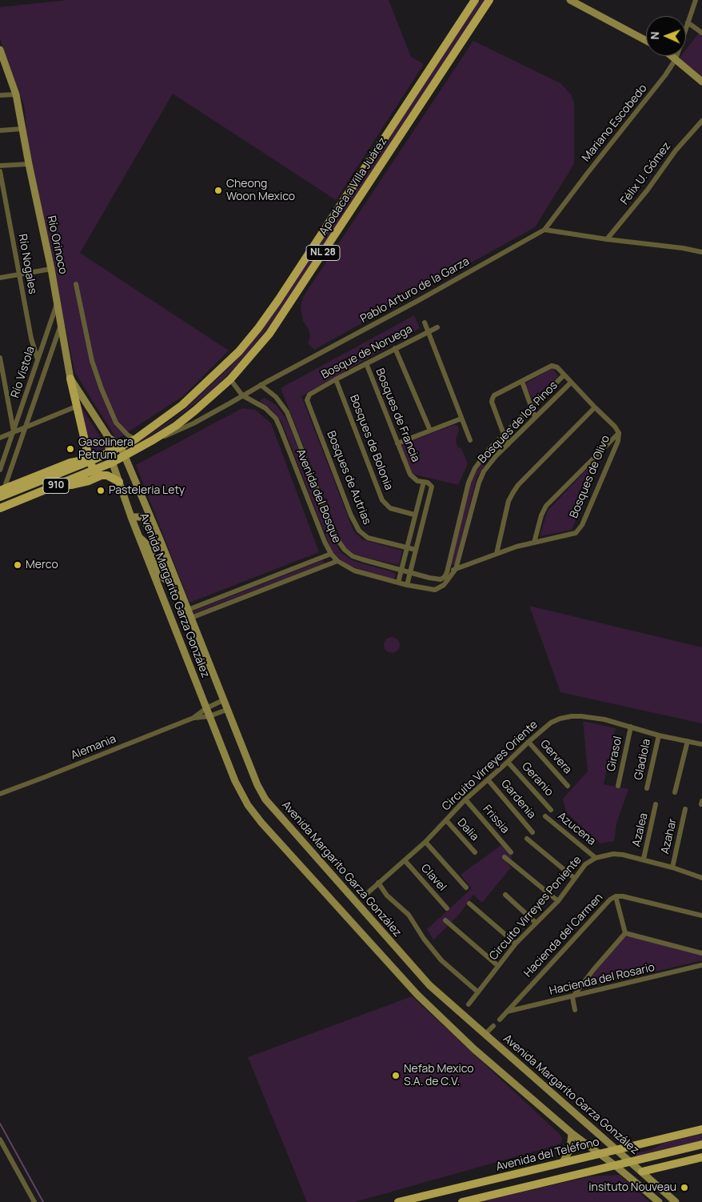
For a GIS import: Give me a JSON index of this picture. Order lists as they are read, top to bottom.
{
  "streets": {
    "main road": [
      "Apodaca a Villa Juárez",
      "Río Orinoco",
      "NL 28",
      "910",
      "Avenida Margarito Garza González",
      "Avenida del Teléfono"
    ],
    "street": [
      "Mariano Escobedo",
      "Félix U. Gómez",
      "Río Nogales",
      "Pablo Arturo de la Garza",
      "Bosque de Noruega",
      "Río Vistola",
      "Bosques de Francia",
      "Bosques de los Pinos",
      "Bosques de Bolonia",
      "Bosques de Olivo",
      "Bosques de Autrias",
      "Avenida del Bosque",
      "Alemania",
      "Girasol",
      "Gervera",
      "Gladiola",
      "Circuito Virreyes Oriente",
      "Geranio",
      "Gardenia",
      "Frissia",
      "Azucena",
      "Dalia",
      "Azalea",
      "Azahar",
      "Clavel",
      "Circuito Virreyes Poniente",
      "Hacienda del Carmen",
      "Hacienda del Rosario"
    ]
  },
  "crossings": [
    ["Mariano Escobedo", "Pablo Arturo de la Garza"],
    ["Apodaca a Villa Juárez", "Río Orinoco"],
    ["Apodaca a Villa Juárez", "Pablo Arturo de la Garza"],
    ["Apodaca a Villa Juárez", "910"],
    ["Apodaca a Villa Juárez", "Avenida Margarito Garza González"],
    ["Río Orinoco", "Río Vistola"],
    ["Río Orinoco", "Avenida Margarito Garza González"],
    ["Río Nogales", "Río Vistola"],
    ["Pablo Arturo de la Garza", "Avenida del Bosque"],
    ["Bosque de Noruega", "Bosques de Francia"],
    ["Bosque de Noruega", "Bosques de Bolonia"],
    ["Bosque de Noruega", "Bosques de Autrias"],
    ["Bosques de Francia", "Bosques de Autrias"],
    ["Bosques de los Pinos", "Bosques de Olivo"],
    ["Bosques de los Pinos", "Avenida del Bosque"],
    ["910", "Avenida Margarito Garza González"],
    ["Avenida Margarito Garza González", "Alemania"],
    ["Avenida Margarito Garza González", "Avenida del Teléfono"],
    ["Girasol", "Circuito Virreyes Oriente"],
    ["Gervera", "Circuito Virreyes Oriente"],
    ["Gladiola", "Circuito Virreyes Oriente"],
    ["Circuito Virreyes Oriente", "Geranio"],
    ["Circuito Virreyes Oriente", "Gardenia"],
    ["Circuito Virreyes Oriente", "Frissia"],
    ["Circuito Virreyes Oriente", "Dalia"],
    ["Circuito Virreyes Oriente", "Clavel"],
    ["Azucena", "Circuito Virreyes Poniente"],
    ["Azalea", "Circuito Virreyes Poniente"],
    ["Azahar", "Circuito Virreyes Poniente"],
    ["Hacienda del Carmen", "Hacienda del Rosario"]
  ],
  "places": [
    "Cheong Woon Mexico",
    "Gasolinera Petrum",
    "Pasteleria Lety",
    "Merco",
    "Nefab Mexico S.A. de C.V.",
    "insituto Nouveau"
  ],
  "north": "left"
}
